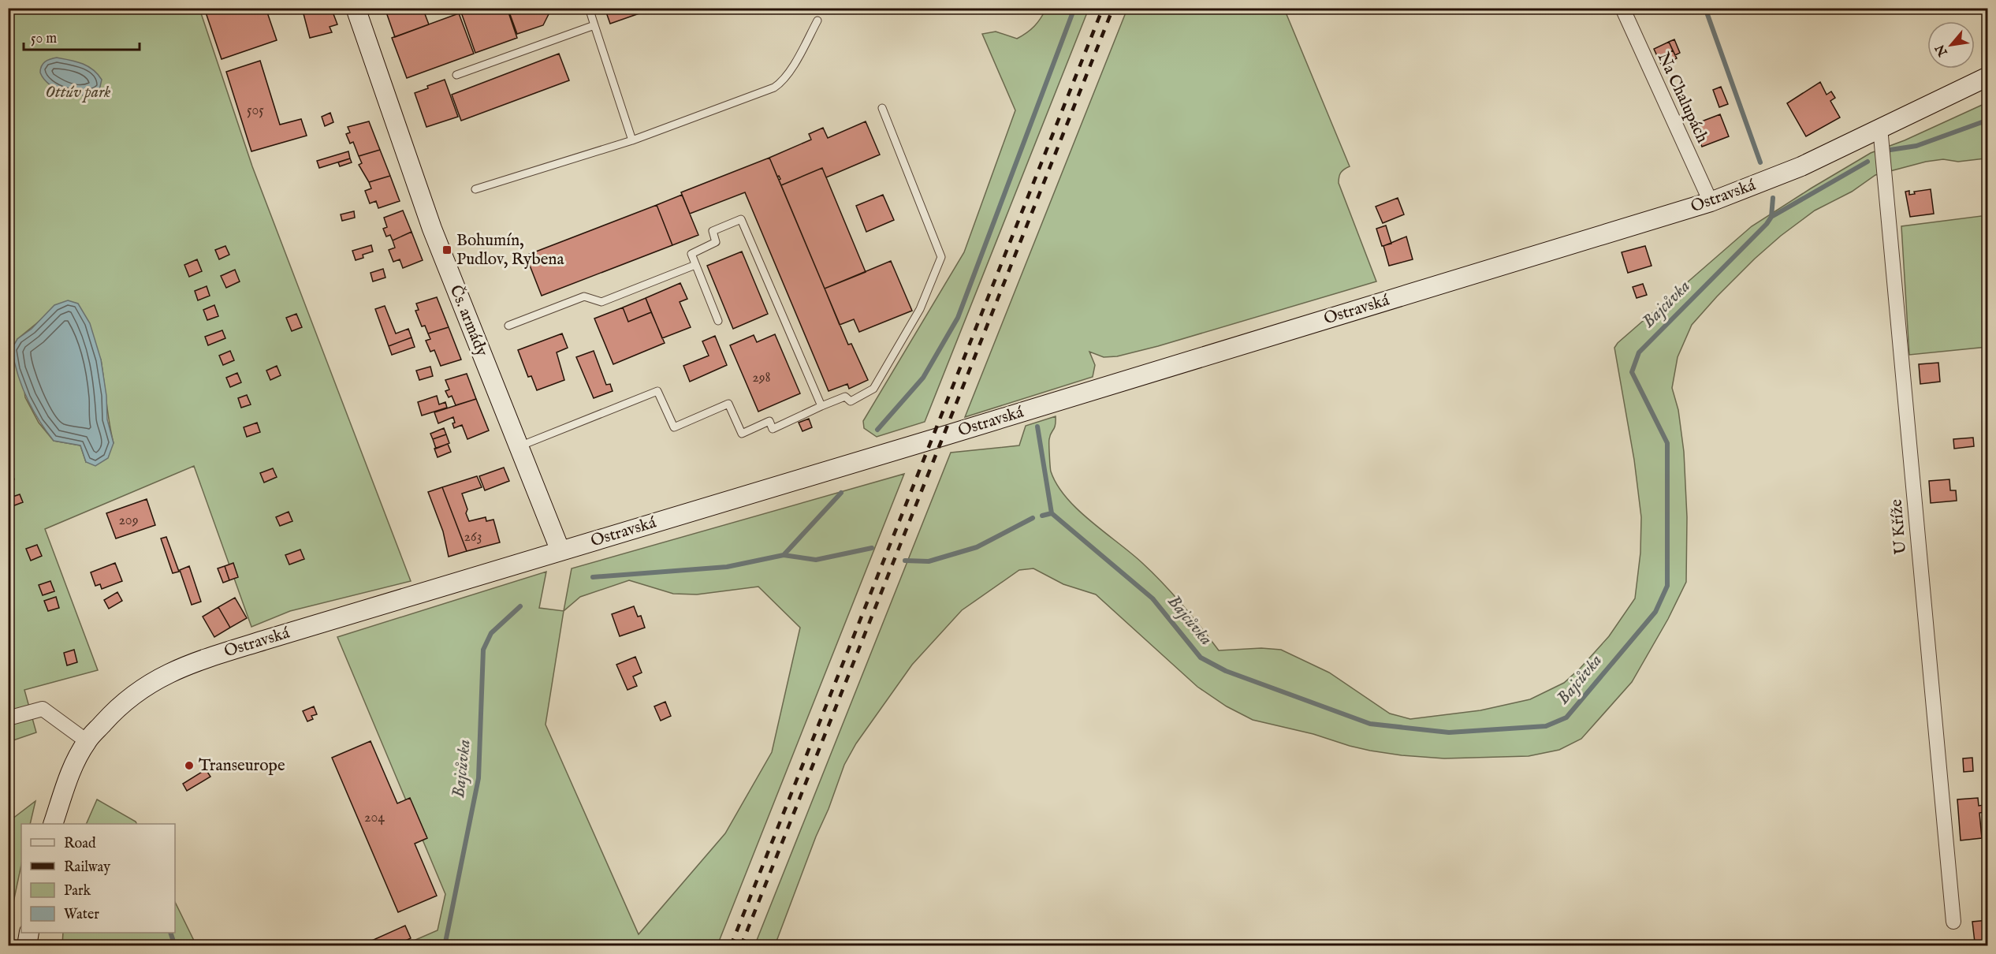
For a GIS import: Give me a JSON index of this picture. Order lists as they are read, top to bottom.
{
  "streets": {
    "main road": ["Ostravská", "Čs. armády"],
    "street": ["Na Chalupách", "U Kříže"]
  },
  "crossings": [
    ["Na Chalupách", "Ostravská"],
    ["Ostravská", "Čs. armády"],
    ["Ostravská", "U Kříže"]
  ],
  "water": ["Bajcůvka"],
  "parks": ["Ottúv park"],
  "places": {
    "transit": ["Bohumín, Pudlov, Rybena"],
    "other": ["Transeurope"]
  },
  "house_numbers": [
    "505",
    "298",
    "209",
    "263",
    "204"
  ],
  "legend": [
    "Road",
    "Railway",
    "Park",
    "Water"
  ],
  "scale_bar": "50 m",
  "north": "bottom left"
}
